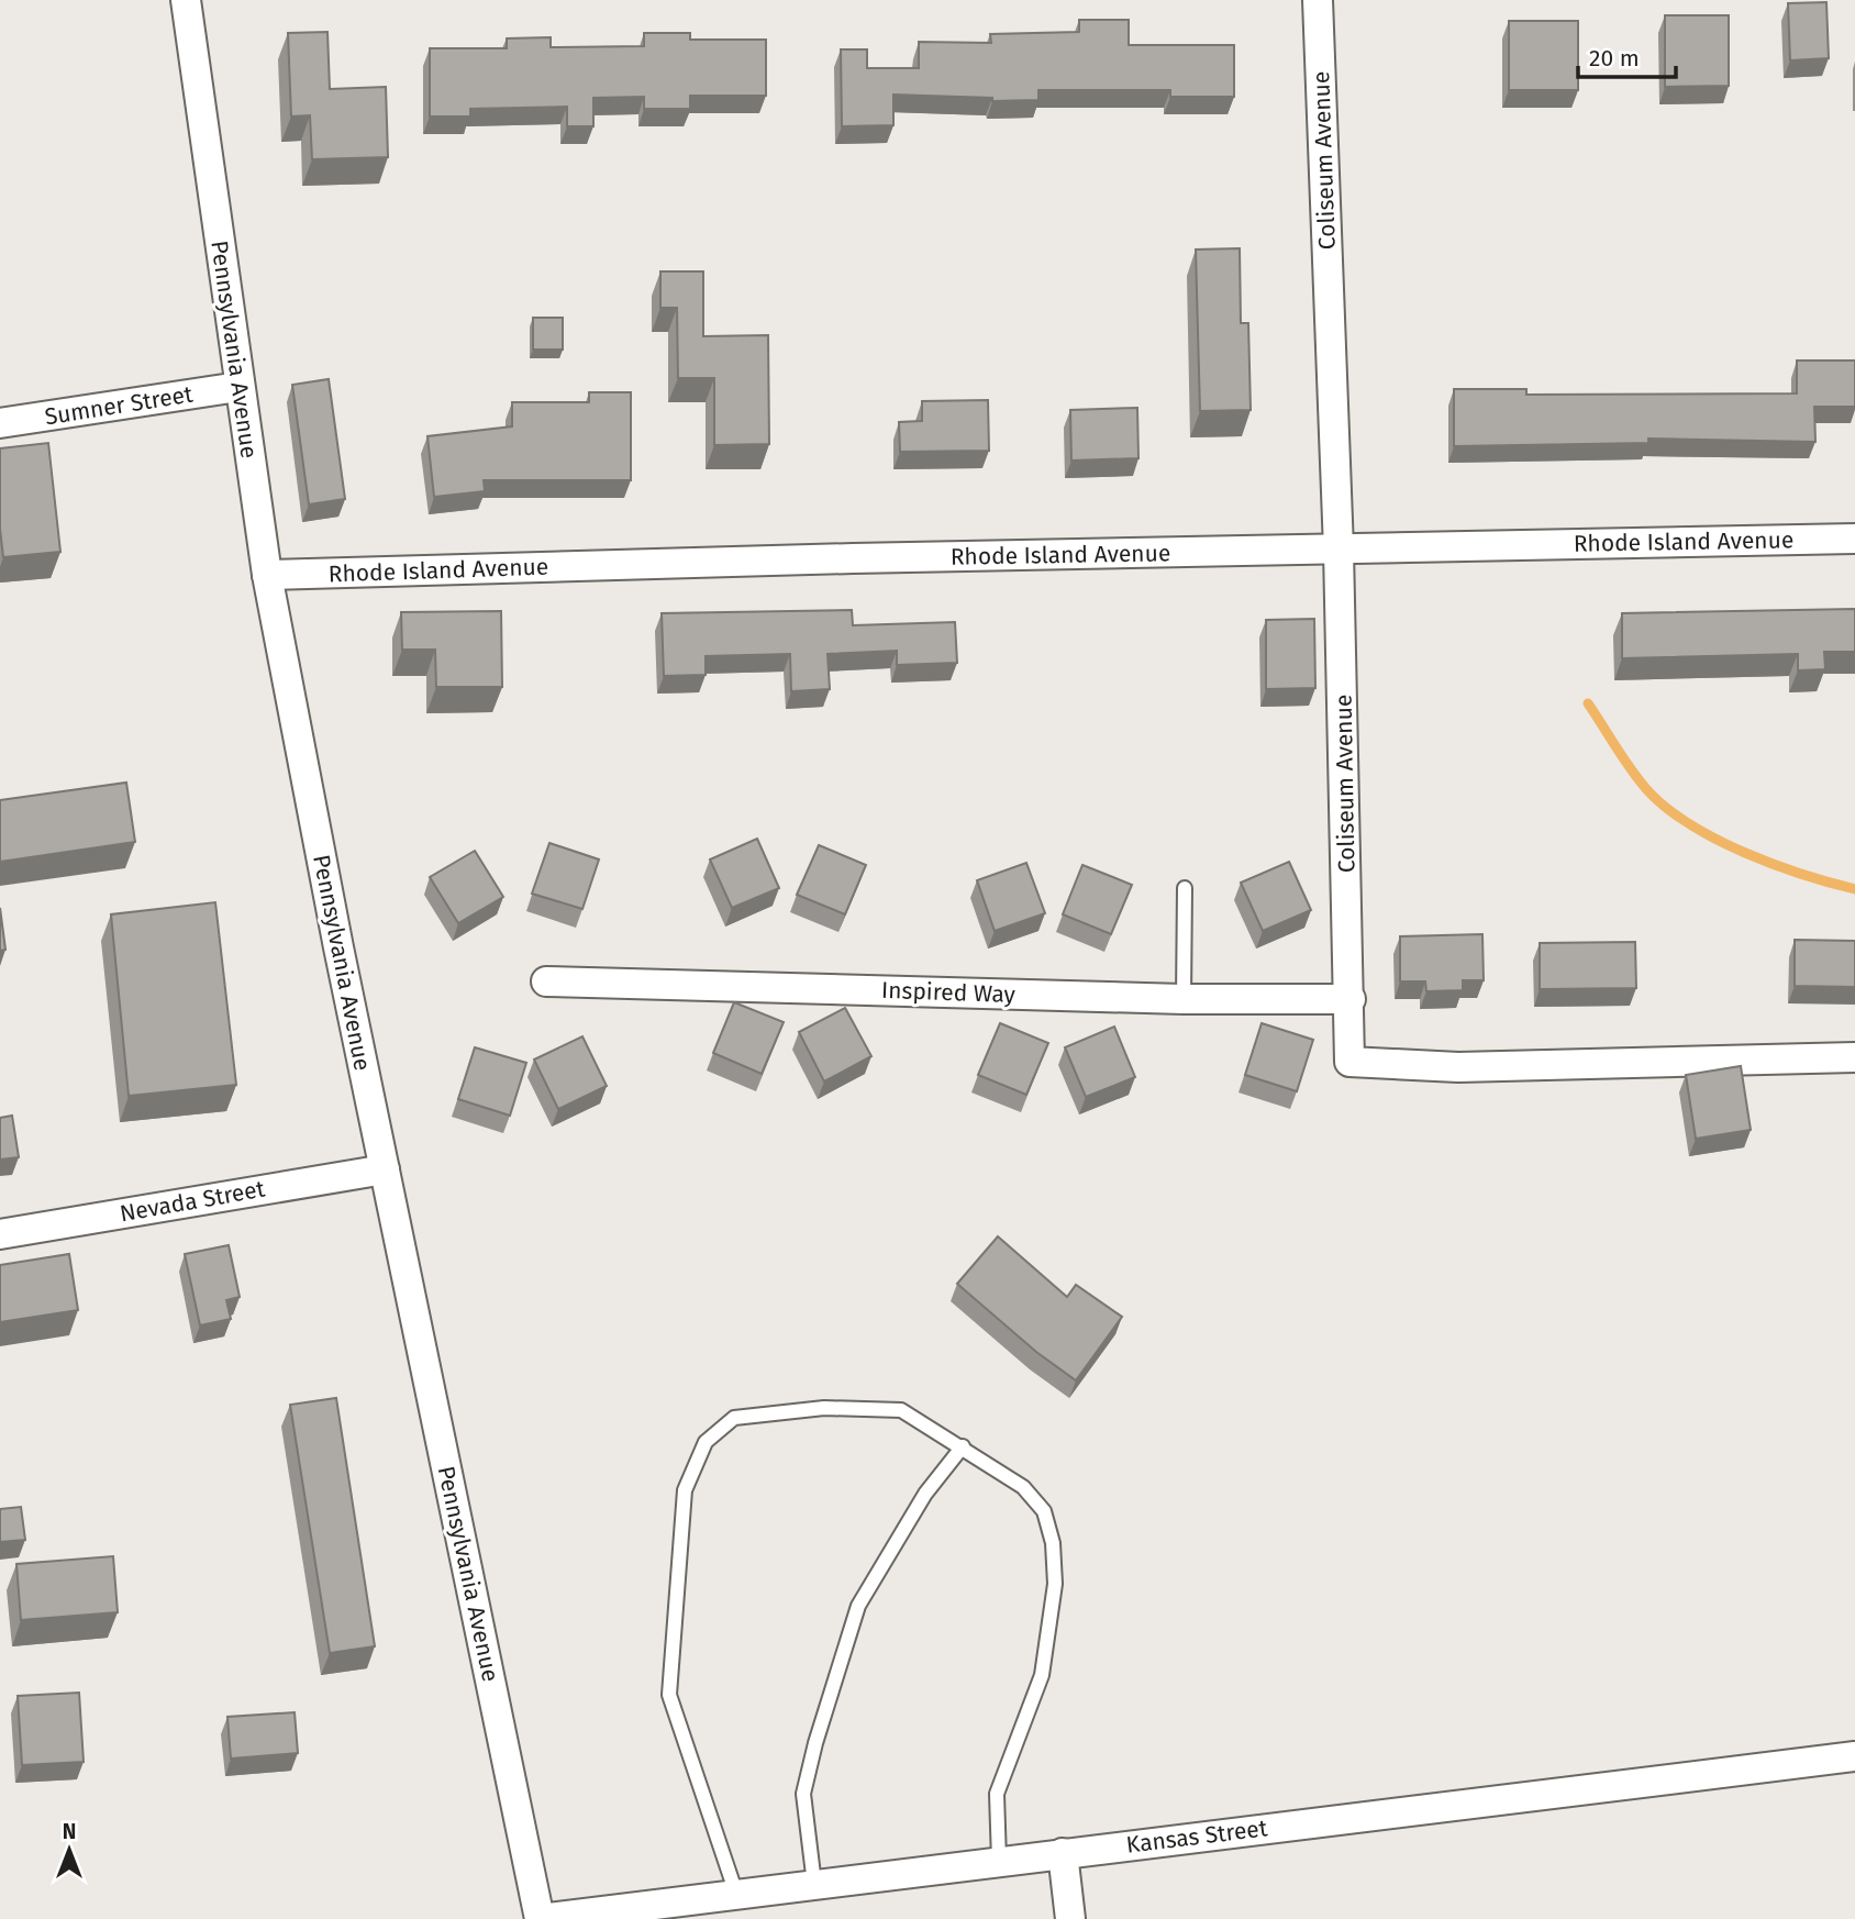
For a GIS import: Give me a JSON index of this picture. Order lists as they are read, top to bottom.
{
  "streets": {
    "street": [
      "Coliseum Avenue",
      "Pennsylvania Avenue",
      "Sumner Street",
      "Rhode Island Avenue",
      "Inspired Way",
      "Nevada Street",
      "Kansas Street"
    ]
  },
  "crossings": [
    ["Coliseum Avenue", "Rhode Island Avenue"],
    ["Coliseum Avenue", "Inspired Way"],
    ["Pennsylvania Avenue", "Sumner Street"],
    ["Pennsylvania Avenue", "Rhode Island Avenue"],
    ["Pennsylvania Avenue", "Nevada Street"],
    ["Pennsylvania Avenue", "Kansas Street"]
  ],
  "scale_bar": "20 m",
  "north": "top"
}
